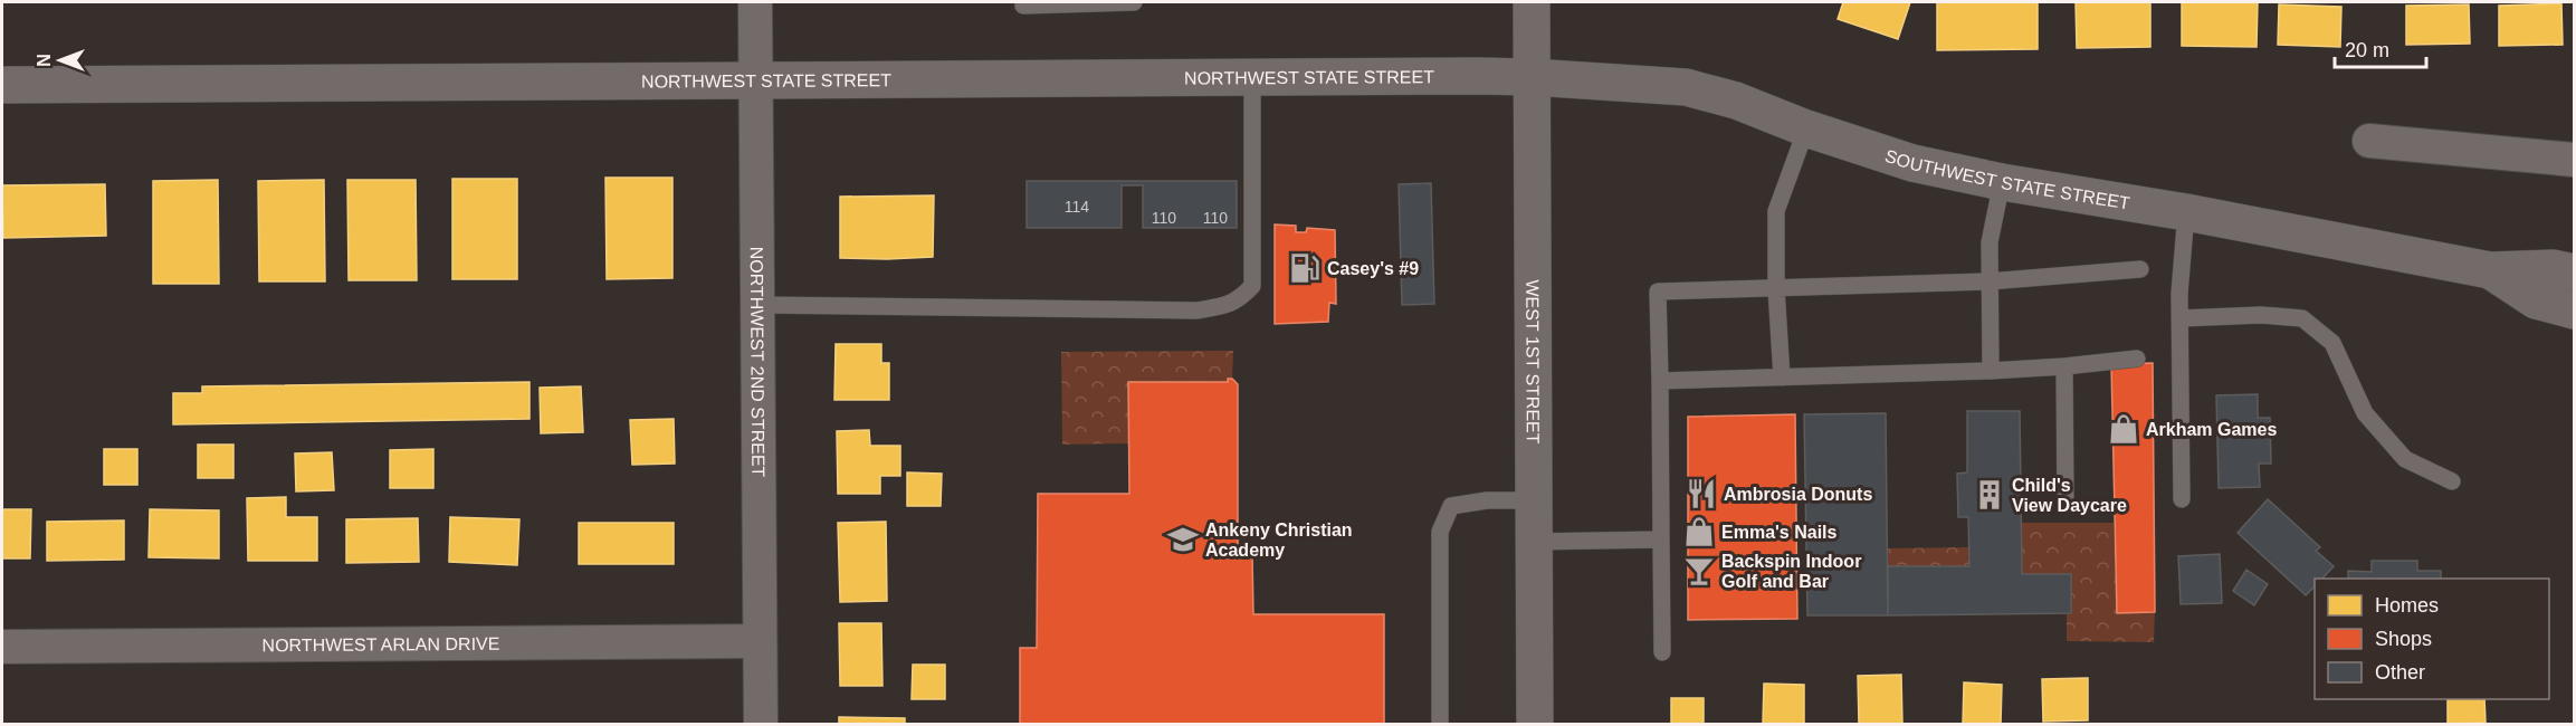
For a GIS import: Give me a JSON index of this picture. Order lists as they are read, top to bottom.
{
  "streets": {
    "main road": ["NORTHWEST STATE STREET", "SOUTHWEST STATE STREET", "WEST 1ST STREET"],
    "street": ["NORTHWEST 2ND STREET", "NORTHWEST ARLAN DRIVE"]
  },
  "crossings": [
    ["NORTHWEST STATE STREET", "SOUTHWEST STATE STREET"],
    ["NORTHWEST STATE STREET", "NORTHWEST 2ND STREET"],
    ["NORTHWEST STATE STREET", "WEST 1ST STREET"],
    ["SOUTHWEST STATE STREET", "WEST 1ST STREET"],
    ["NORTHWEST 2ND STREET", "NORTHWEST ARLAN DRIVE"]
  ],
  "places": {
    "fuel station": ["Casey's #9"],
    "shop": ["Arkham Games", "Emma's Nails"],
    "restaurant": ["Ambrosia Donuts"],
    "building": ["Child's View Daycare"],
    "school or university": ["Ankeny Christian Academy"],
    "bar": ["Backspin Indoor Golf and Bar"]
  },
  "house_numbers": ["114", "110", "110"],
  "legend": ["Homes", "Shops", "Other"],
  "scale_bar": "20 m",
  "north": "left"
}
